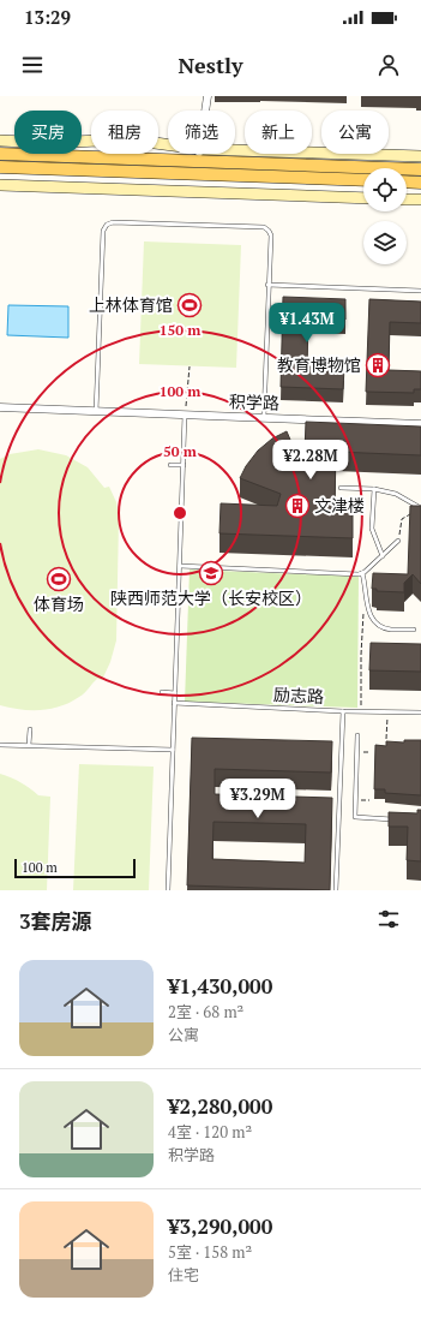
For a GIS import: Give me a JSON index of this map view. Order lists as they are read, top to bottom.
{
  "streets": {
    "street": ["积学路"],
    "lane": ["励志路"]
  },
  "places": {
    "sports": ["上林体育馆", "体育场"],
    "building": ["教育博物馆", "文津楼"],
    "school or university": ["陕西师范大学（长安校区）"]
  },
  "scale_bar": "100 m",
  "page": {
    "status": "13:29",
    "header": "Nestly",
    "chip": [
      "买房",
      "租房",
      "筛选",
      "新上",
      "公寓"
    ],
    "price": ["¥1.43M", "¥2.28M", "¥3.29M"],
    "scale": "100 m",
    "heading": "3套房源",
    "list": [
      {
        "name": "¥1,430,000",
        "note": "2室 · 68 m² · 公寓"
      },
      {
        "name": "¥2,280,000",
        "note": "4室 · 120 m² · 积学路"
      },
      {
        "name": "¥3,290,000",
        "note": "5室 · 158 m² · 住宅"
      }
    ]
  },
  "rings": ["150 m", "100 m", "50 m"]
}
